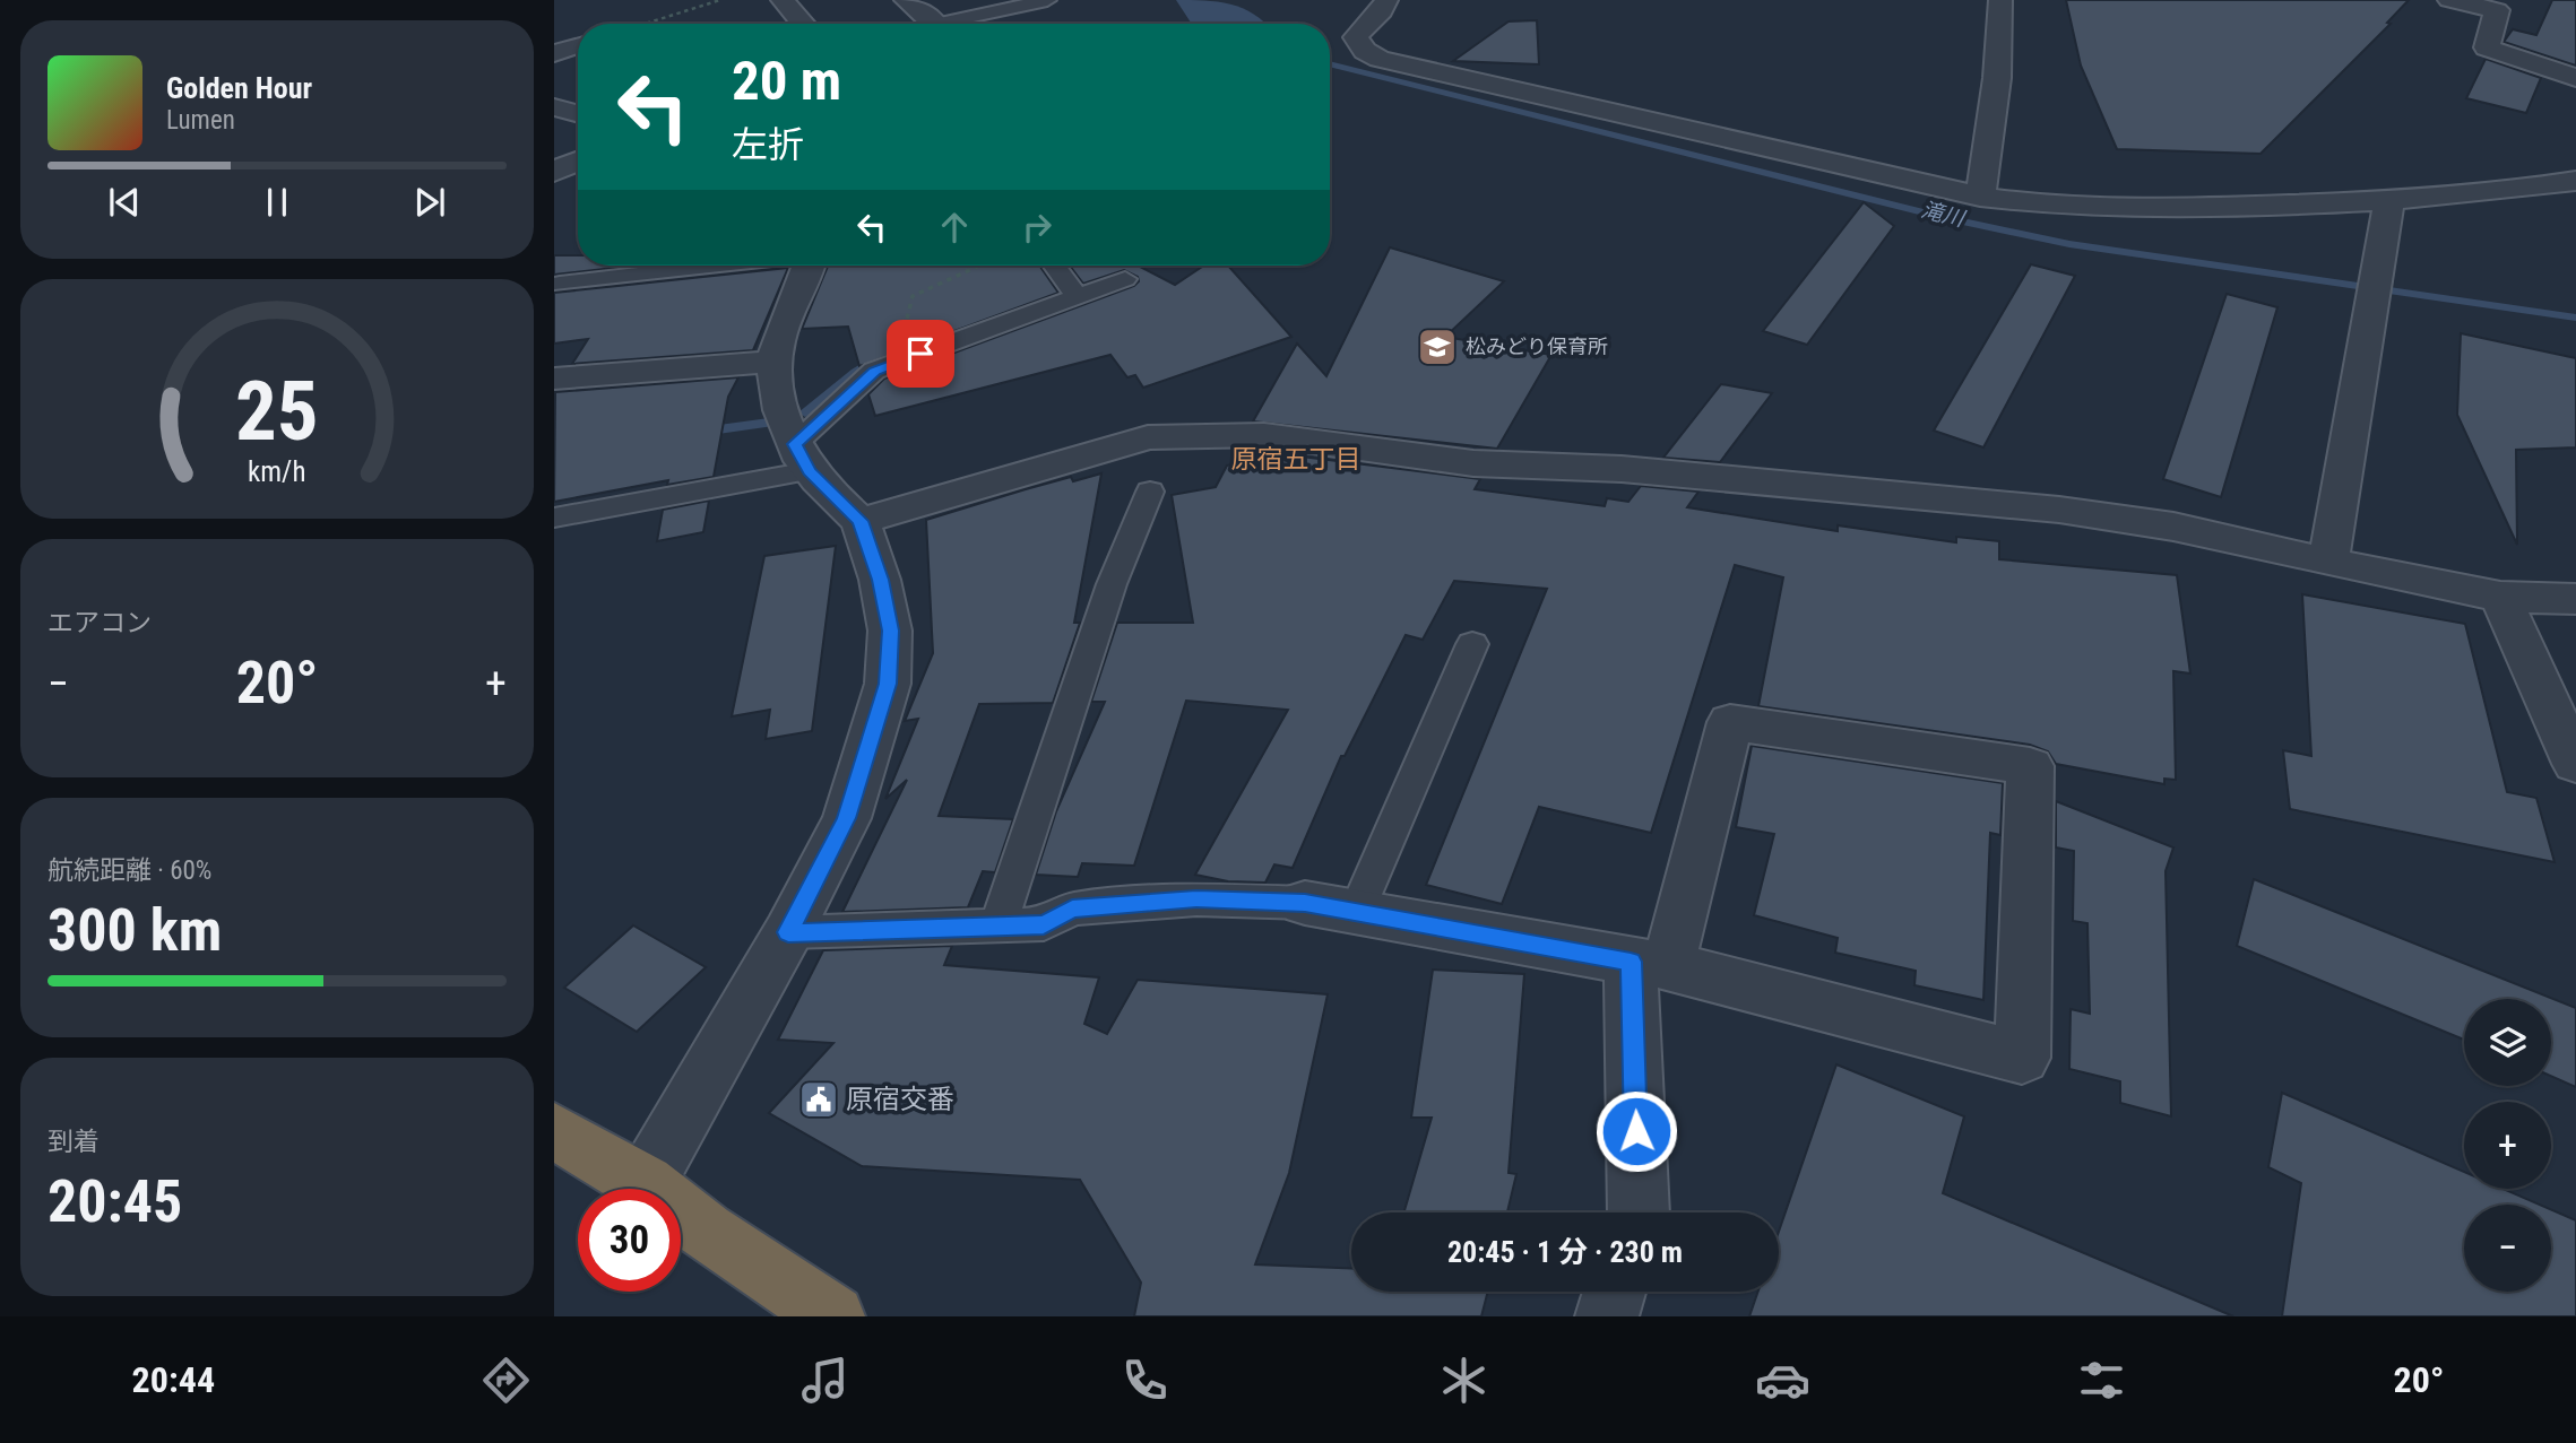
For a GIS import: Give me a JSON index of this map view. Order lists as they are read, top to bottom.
{
  "districts": ["原宿五丁目"],
  "water": ["滝川"],
  "places": {
    "school or university": ["松みどり保育所"],
    "public building": ["原宿交番"]
  },
  "page": {
    "turn": ["20 m", "左折"],
    "song": ["Golden Hour", "Lumen"],
    "tile": [
      "エアコン",
      ["航続距離 · 60%", "300 km"],
      ["到着", "20:45"]
    ],
    "heat": ["−", "20°", "+"],
    "map_buttons": ["+", "−"],
    "limit": "30",
    "trip": "20:45 · 1 分 · 230 m",
    "tabs": ["20:44", "20°"],
    "gauge": ["25", "km/h"]
  }
}
